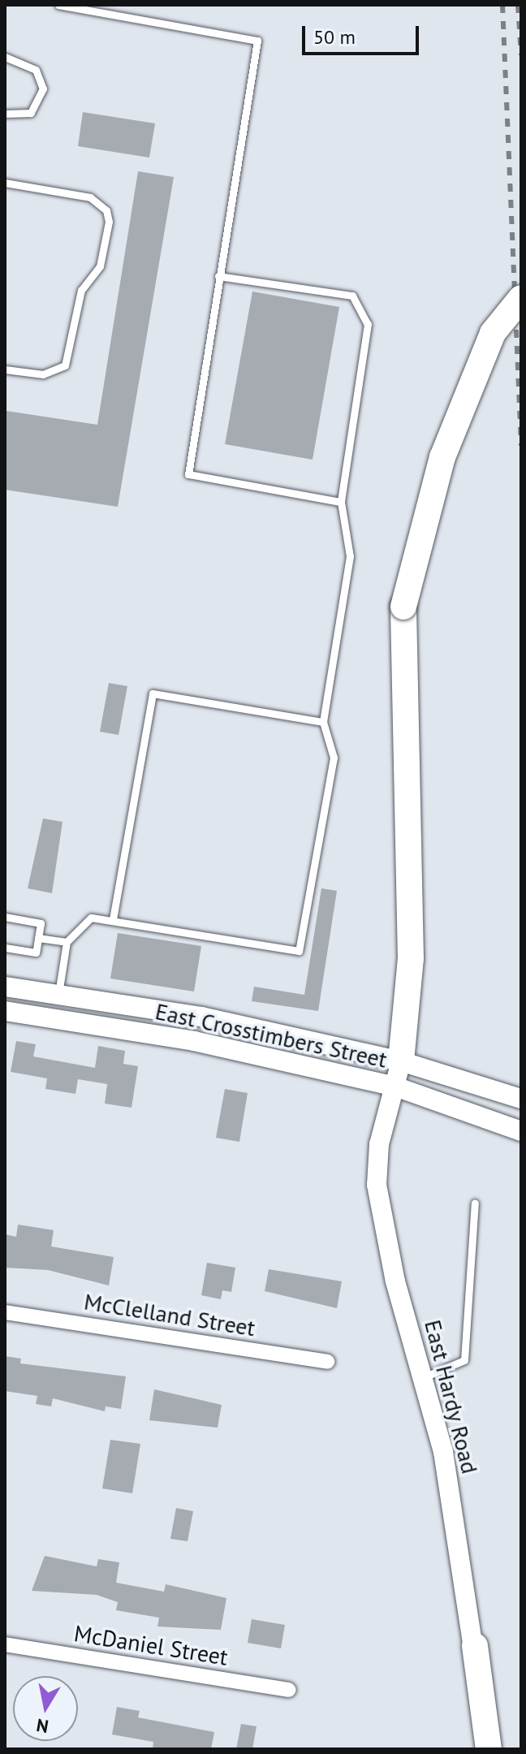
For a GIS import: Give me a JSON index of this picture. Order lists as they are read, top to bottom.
{
  "streets": {
    "main road": ["East Crosstimbers Street", "East Hardy Road"],
    "street": ["McClelland Street", "McDaniel Street"]
  },
  "crossings": [
    ["East Crosstimbers Street", "East Hardy Road"]
  ],
  "scale_bar": "50 m",
  "north": "bottom"
}
